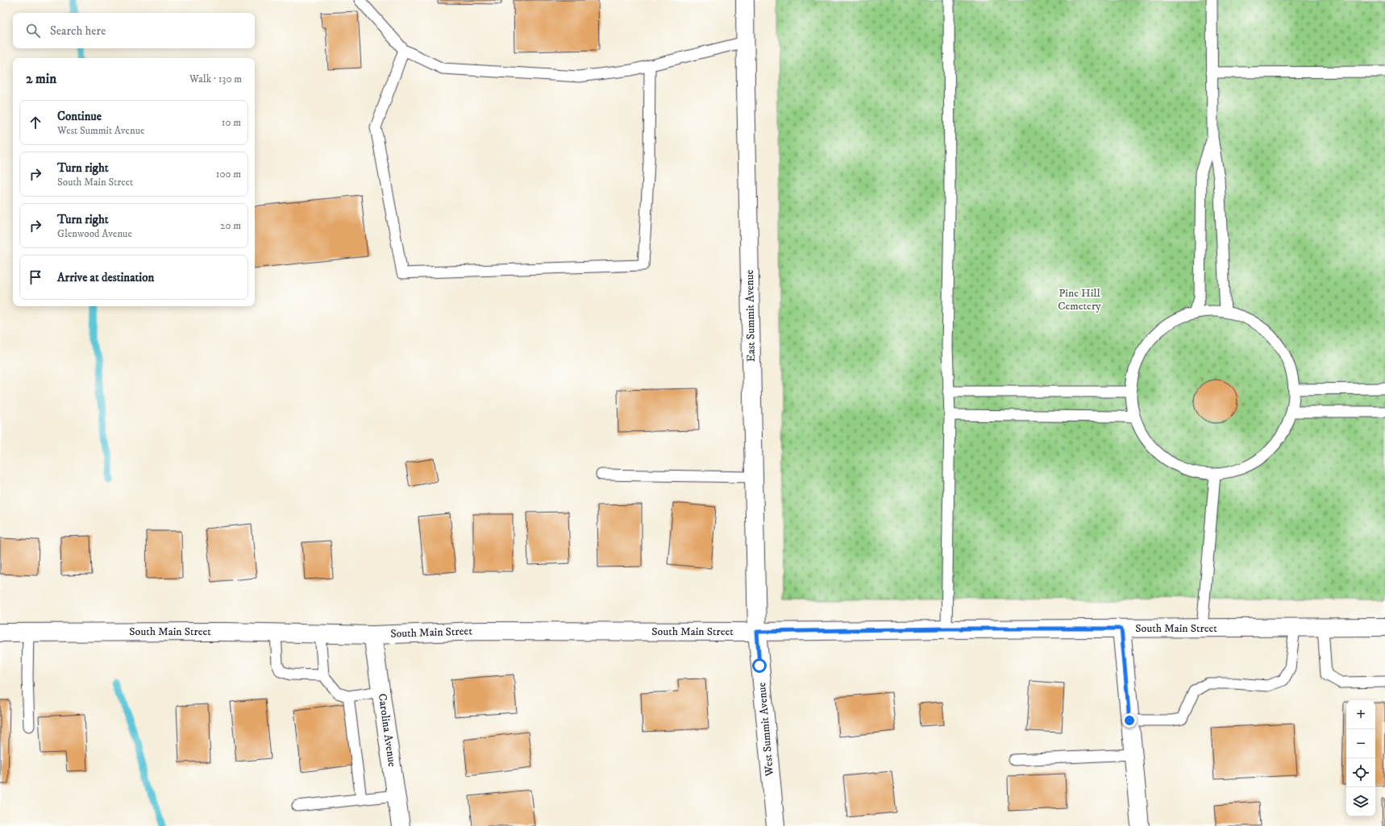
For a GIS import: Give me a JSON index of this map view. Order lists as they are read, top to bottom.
{
  "streets": {
    "street": [
      "East Summit Avenue",
      "South Main Street",
      "West Summit Avenue",
      "Carolina Avenue"
    ]
  },
  "crossings": [
    ["East Summit Avenue", "South Main Street"],
    ["East Summit Avenue", "West Summit Avenue"],
    ["South Main Street", "West Summit Avenue"],
    ["South Main Street", "Carolina Avenue"]
  ],
  "parks": ["Pine Hill Cemetery"],
  "page": {
    "search": "Search here",
    "heading": ["2 min", "Walk · 130 m"],
    "list": [
      ["Continue", "West Summit Avenue", "10 m"],
      ["Turn right", "South Main Street", "100 m"],
      ["Turn right", "Glenwood Avenue", "20 m"],
      "Arrive at destination"
    ],
    "map_buttons": ["+", "−"]
  }
}
